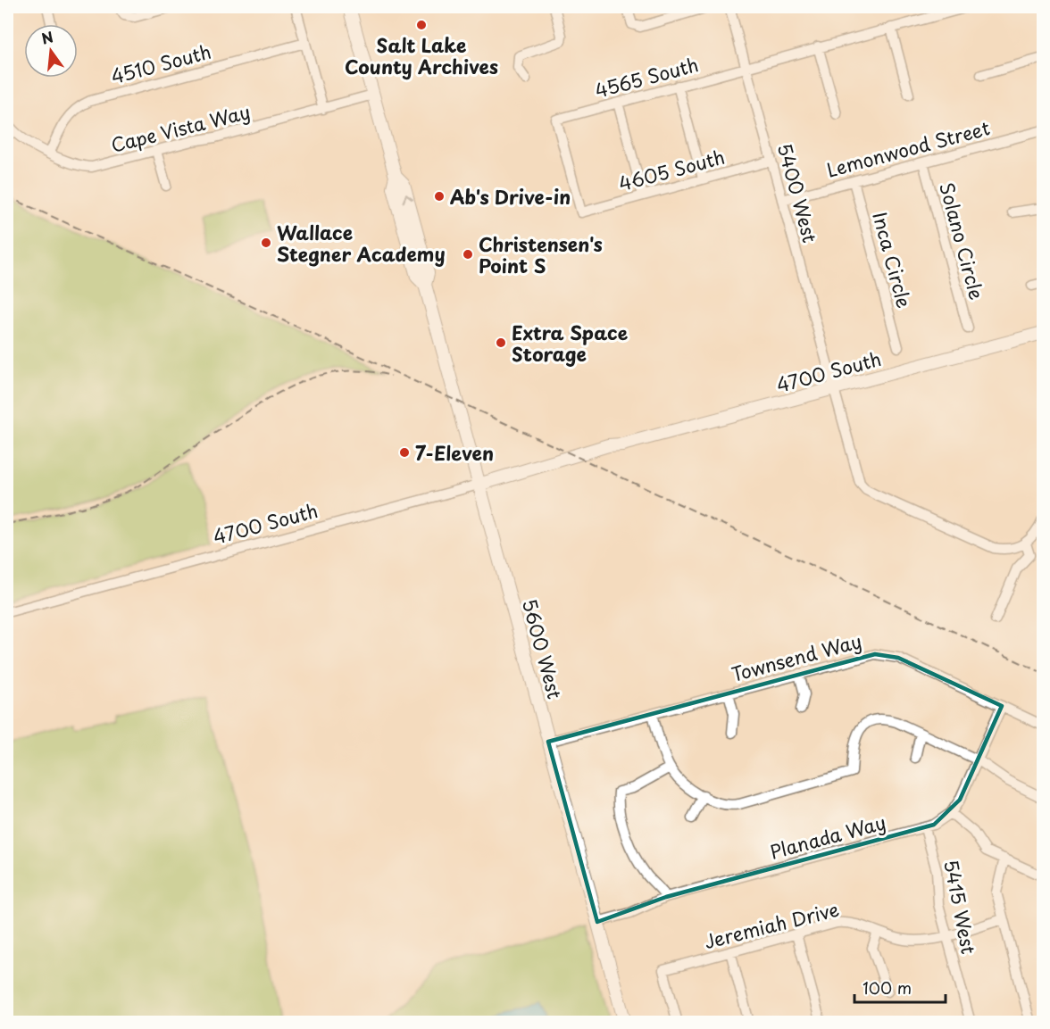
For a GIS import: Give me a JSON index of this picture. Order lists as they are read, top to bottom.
{
  "streets": {
    "main road": ["4700 South", "5600 West"],
    "street": [
      "4510 South",
      "4565 South",
      "Cape Vista Way",
      "Lemonwood Street",
      "4605 South",
      "5400 West",
      "Solano Circle",
      "Inca Circle",
      "Townsend Way",
      "Planada Way",
      "5415 West",
      "Jeremiah Drive"
    ]
  },
  "crossings": [
    ["4510 South", "Cape Vista Way"],
    ["4565 South", "4605 South"],
    ["4565 South", "5400 West"],
    ["Cape Vista Way", "5600 West"],
    ["Lemonwood Street", "5400 West"],
    ["Lemonwood Street", "Solano Circle"],
    ["Lemonwood Street", "Inca Circle"],
    ["4605 South", "5400 West"],
    ["5400 West", "4700 South"],
    ["4700 South", "5600 West"],
    ["5600 West", "Townsend Way"],
    ["5600 West", "Planada Way"],
    ["Planada Way", "5415 West"],
    ["5415 West", "Jeremiah Drive"]
  ],
  "places": [
    "Salt Lake County Archives",
    "Ab's Drive-in",
    "Wallace Stegner Academy",
    "Christensen's Point S",
    "Extra Space Storage",
    "7-Eleven"
  ],
  "scale_bar": "100 m",
  "north": "top"
}
